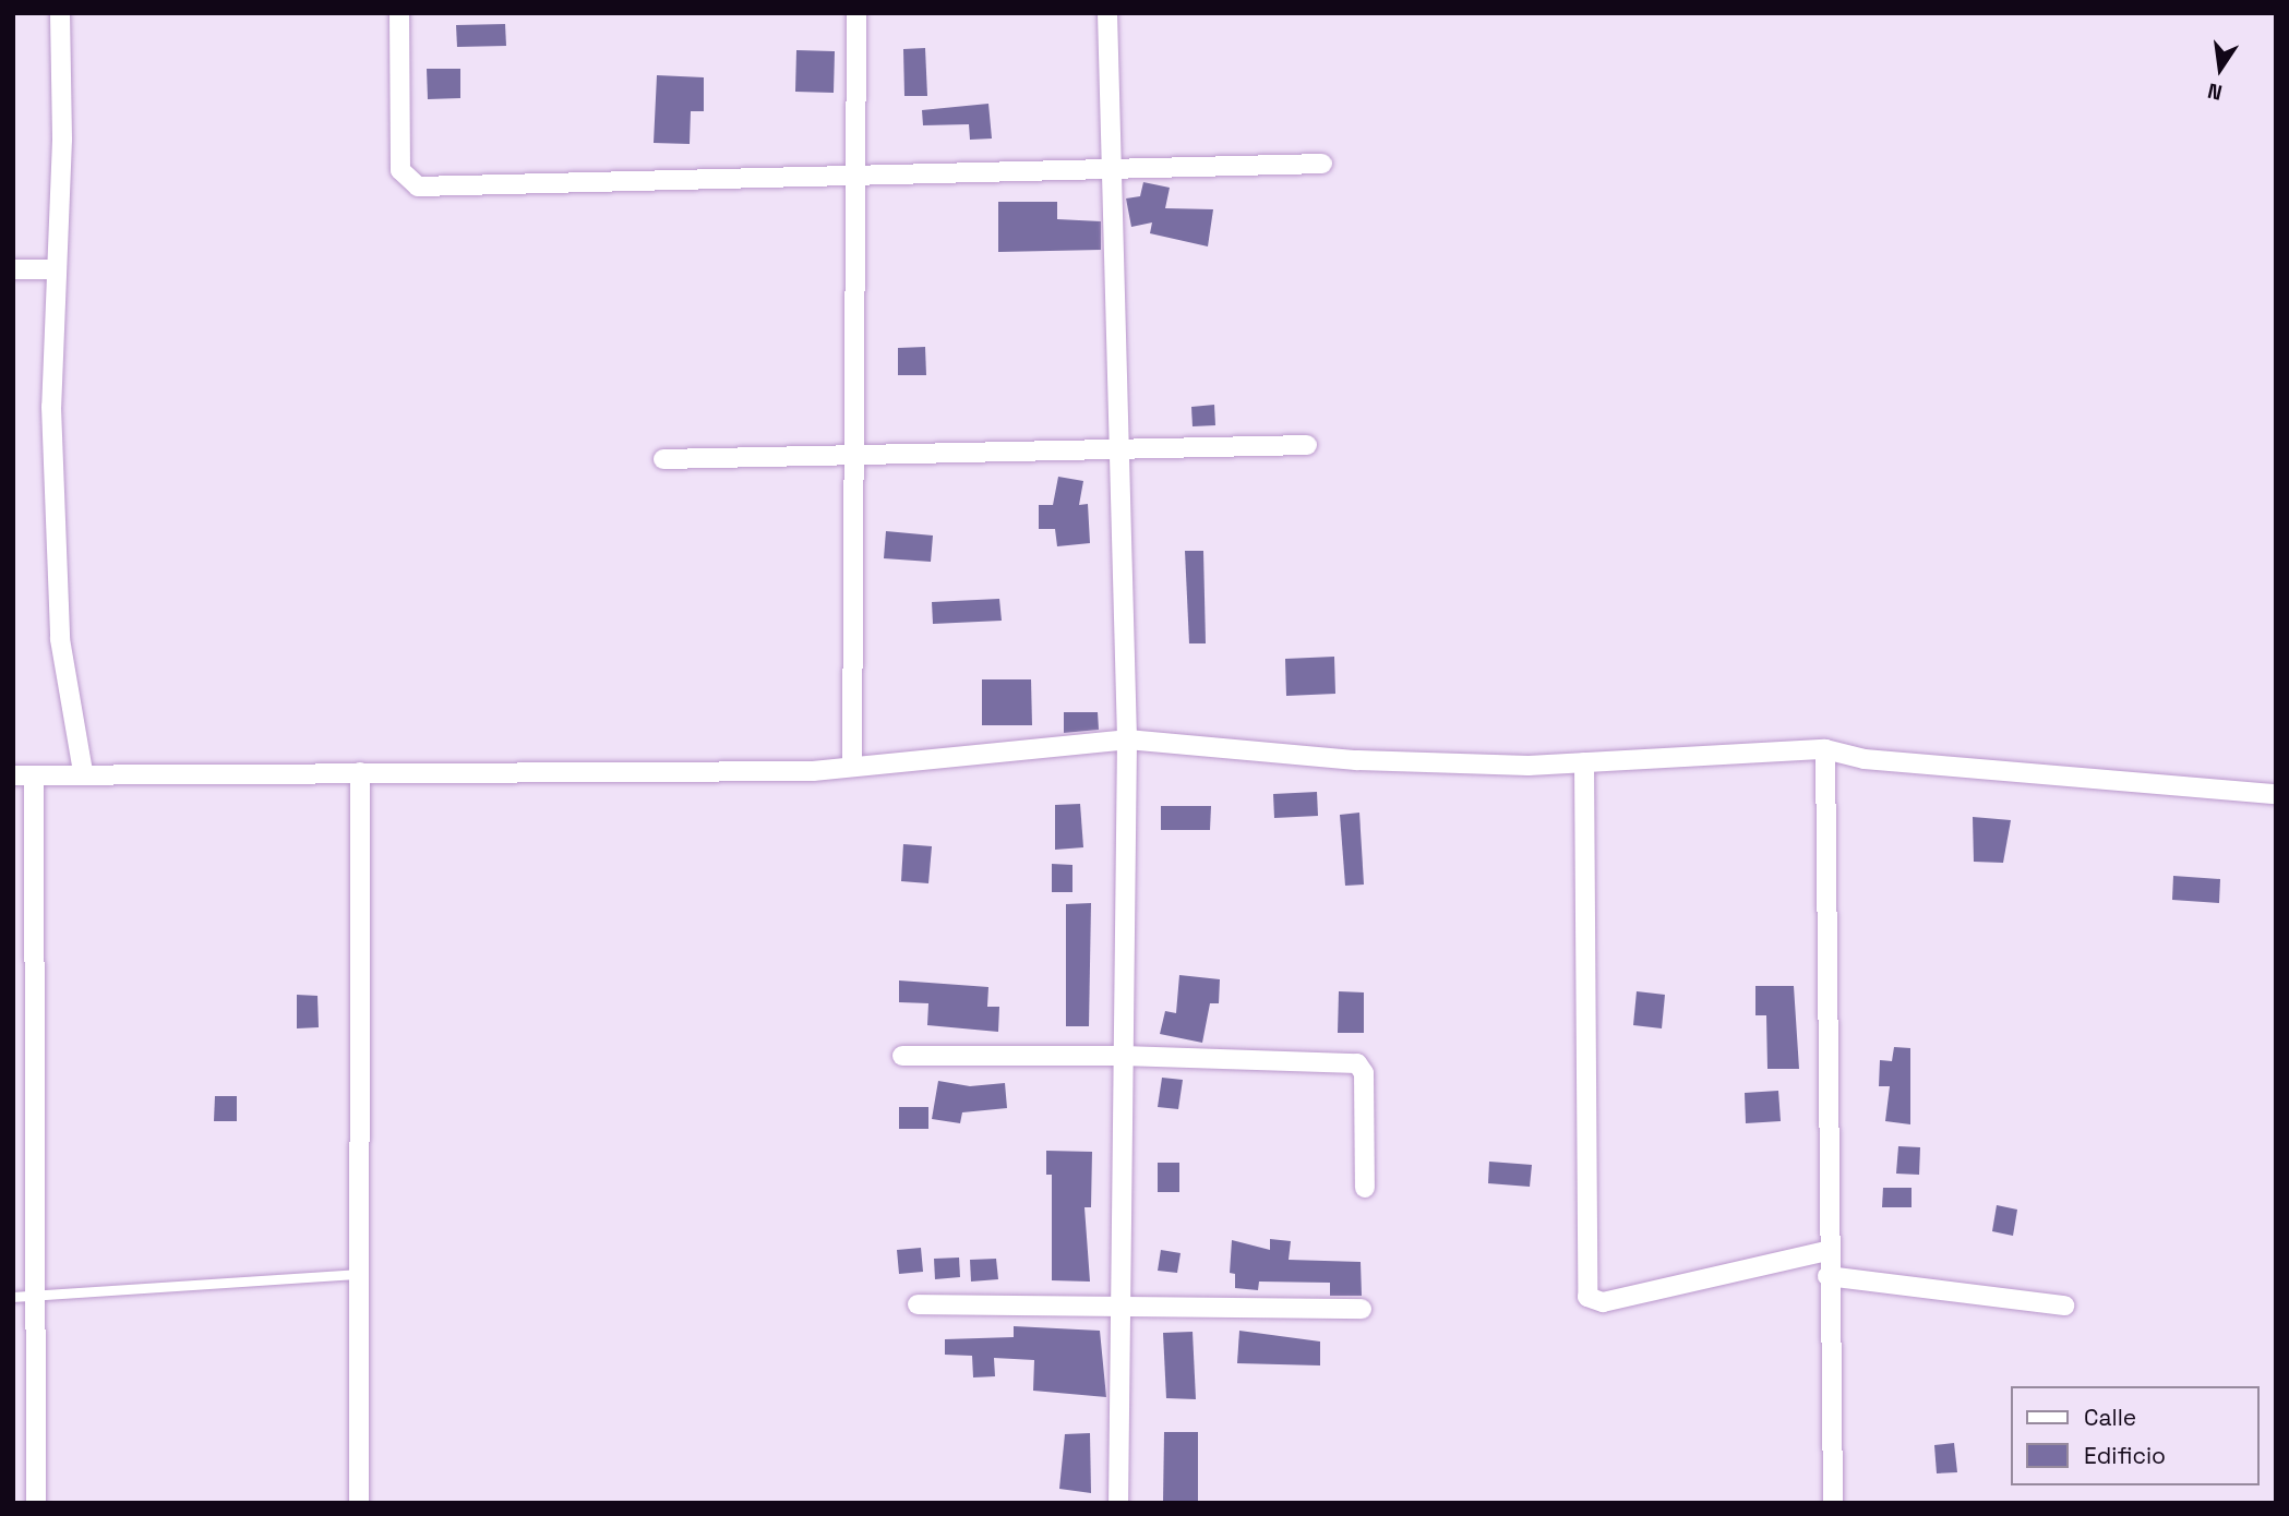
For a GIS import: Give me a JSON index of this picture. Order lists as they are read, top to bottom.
{
  "legend": ["Calle", "Edificio"],
  "north": "bottom"
}
